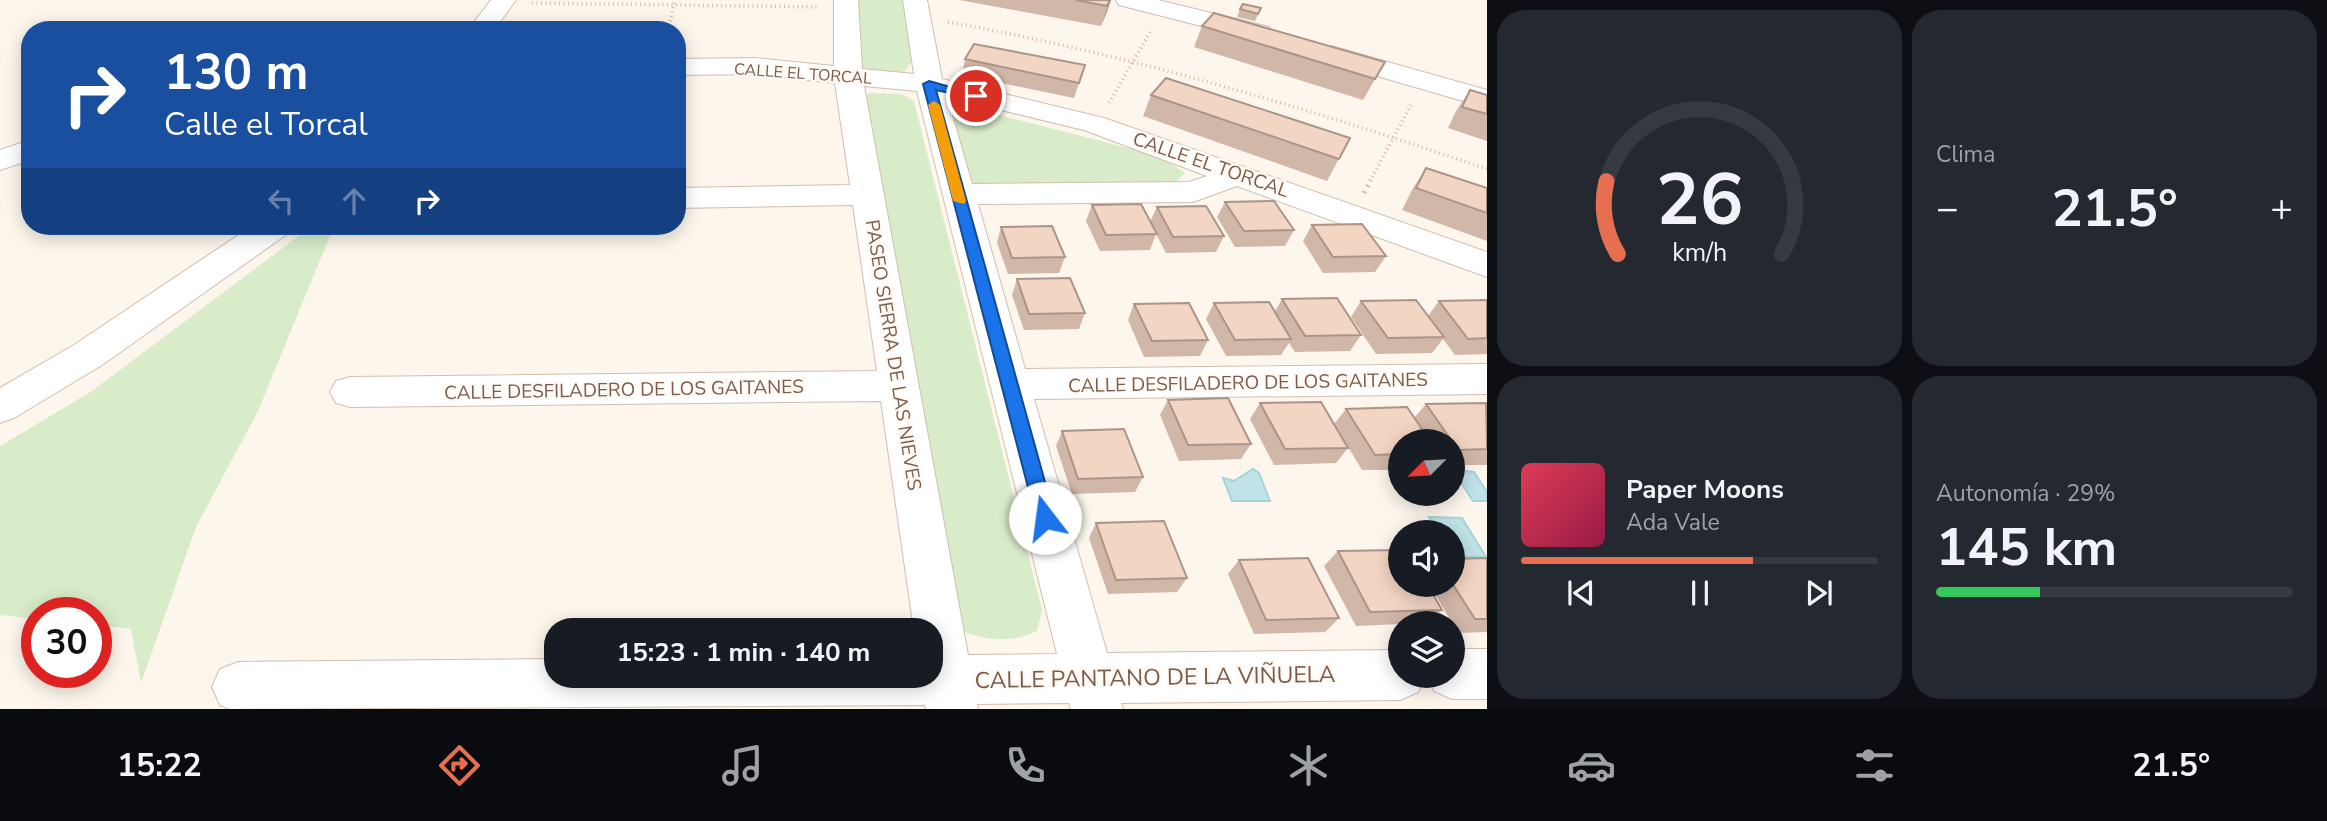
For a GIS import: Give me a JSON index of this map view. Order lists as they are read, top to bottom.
{
  "streets": {
    "street": [
      "CALLE EL TORCAL",
      "PASEO SIERRA DE LAS NIEVES",
      "CALLE DESFILADERO DE LOS GAITANES",
      "CALLE PANTANO DE LA VIÑUELA"
    ]
  },
  "crossings": [
    ["CALLE EL TORCAL", "PASEO SIERRA DE LAS NIEVES"],
    ["PASEO SIERRA DE LAS NIEVES", "CALLE DESFILADERO DE LOS GAITANES"],
    ["PASEO SIERRA DE LAS NIEVES", "CALLE PANTANO DE LA VIÑUELA"]
  ],
  "north": "bottom left",
  "page": {
    "tile": [
      "Clima",
      ["Autonomía · 29%", "145 km"]
    ],
    "turn": ["130 m", "Calle el Torcal"],
    "heat": ["−", "21.5°", "+"],
    "song": ["Paper Moons", "Ada Vale"],
    "limit": "30",
    "trip": "15:23 · 1 min · 140 m",
    "tabs": ["15:22", "21.5°"],
    "gauge": ["26", "km/h"]
  }
}
